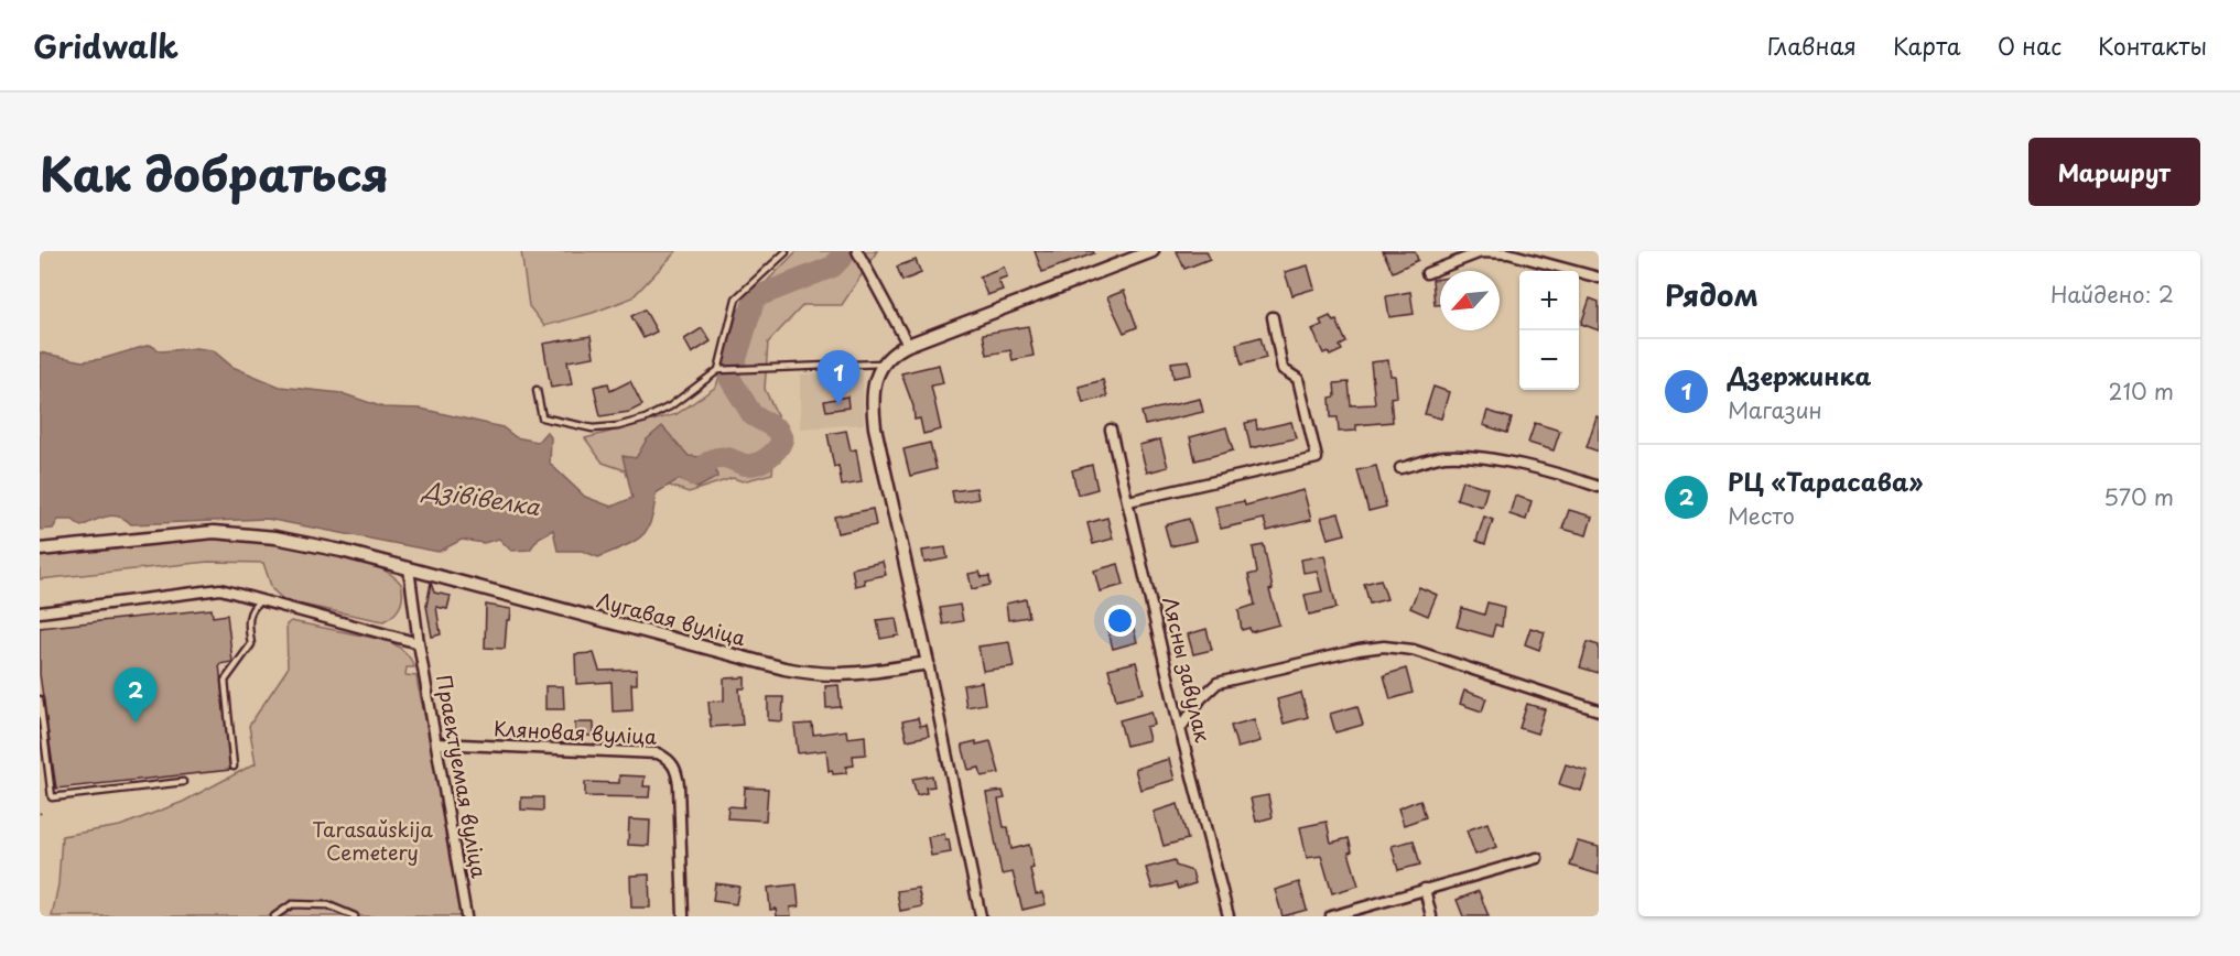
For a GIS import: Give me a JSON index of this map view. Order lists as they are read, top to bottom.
{
  "streets": {
    "street": [
      "Лугавая вуліца",
      "Лясны завулак",
      "Кляновая вуліца",
      "Праектуемая вуліца"
    ]
  },
  "crossings": [
    ["Лугавая вуліца", "Праектуемая вуліца"],
    ["Кляновая вуліца", "Праектуемая вуліца"]
  ],
  "water": ["Дзівівелка"],
  "parks": ["Tarasaŭskija Cemetery"],
  "north": "bottom left",
  "page": {
    "header": "Gridwalk",
    "nav": [
      "Главная",
      "Карта",
      "О нас",
      "Контакты"
    ],
    "title": "Как добраться",
    "buttons": "Маршрут",
    "heading": ["Рядом", "Найдено: 2"],
    "map_buttons": ["+", "−"],
    "list": [
      {
        "mark": "1",
        "name": "Дзержинка",
        "note": "Магазин",
        "value": "210 m"
      },
      {
        "mark": "2",
        "name": "РЦ «Тарасава»",
        "note": "Место",
        "value": "570 m"
      }
    ],
    "pins": ["1", "2"]
  }
}
